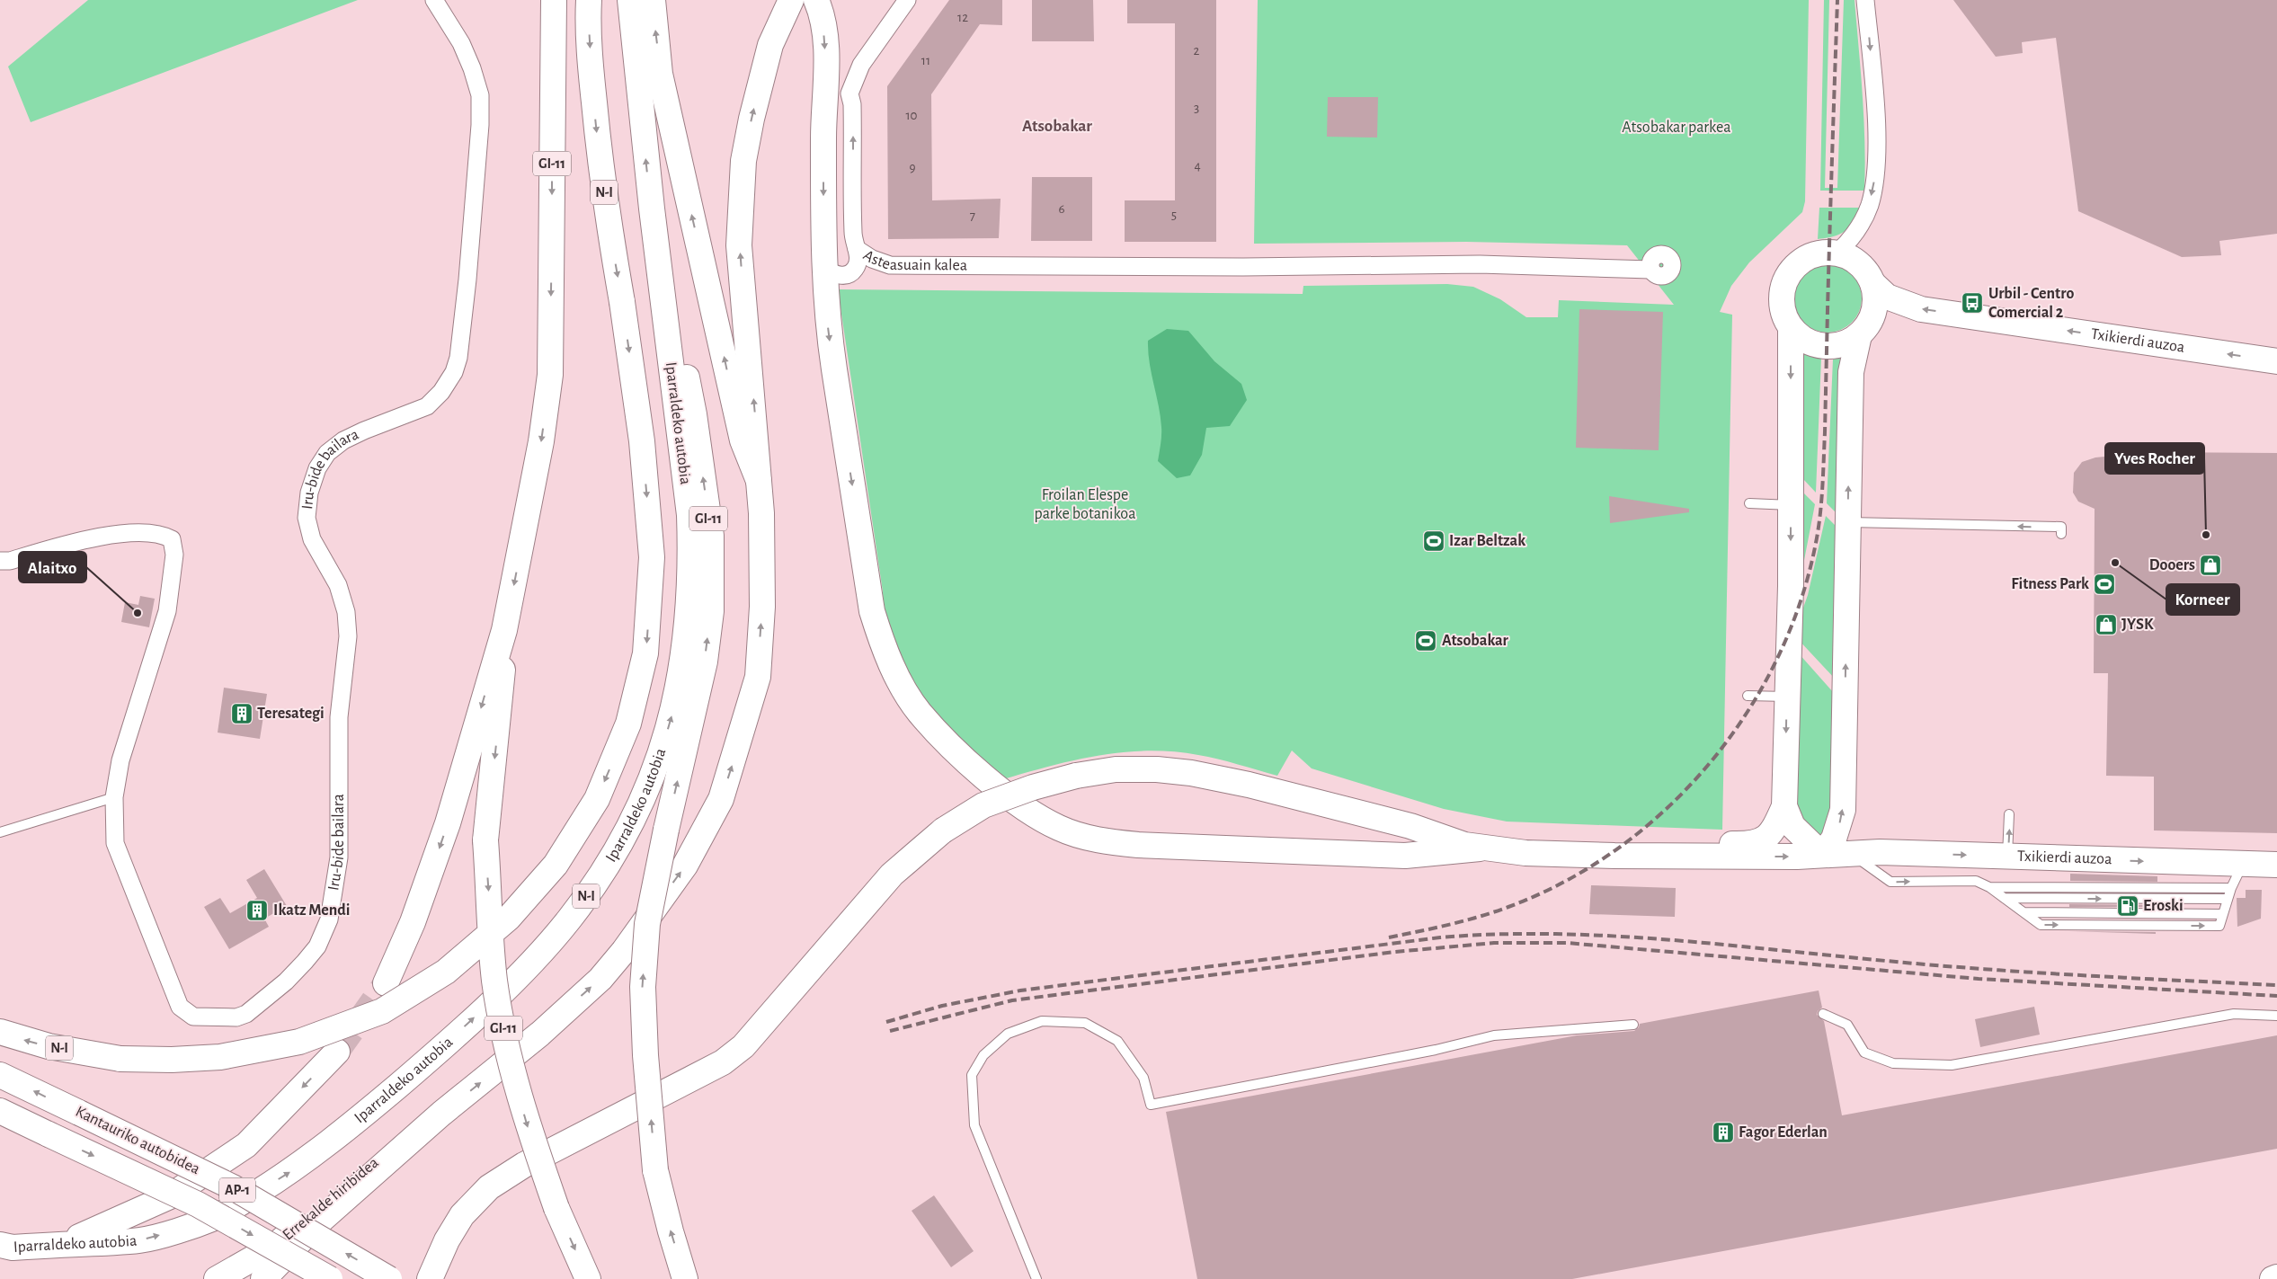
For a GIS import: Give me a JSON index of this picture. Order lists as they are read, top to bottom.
{
  "streets": {
    "main road": [
      "GI-11",
      "N-I",
      "Txikierdi auzoa",
      "Iparraldeko autobia",
      "Kantauriko autobidea",
      "AP-1",
      "Errekalde hiribidea"
    ],
    "street": ["Asteasuain kalea", "Iru-bide bailara"]
  },
  "crossings": [
    ["GI-11", "Iparraldeko autobia"]
  ],
  "districts": ["Atsobakar"],
  "parks": ["Atsobakar parkea", "Froilan Elespe parke botanikoa"],
  "places": {
    "bus stop": ["Urbil - Centro Comercial 2"],
    "other": ["Yves Rocher", "Korneer", "Alaitxo"],
    "sports": ["Izar Beltzak", "Fitness Park", "Atsobakar"],
    "shop": ["Dooers", "JYSK"],
    "building": ["Teresategi", "Ikatz Mendi", "Fagor Ederlan"],
    "fuel station": ["Eroski"]
  },
  "house_numbers": [
    "12",
    "2",
    "11",
    "3",
    "10",
    "4",
    "9",
    "6",
    "5",
    "7"
  ]
}
